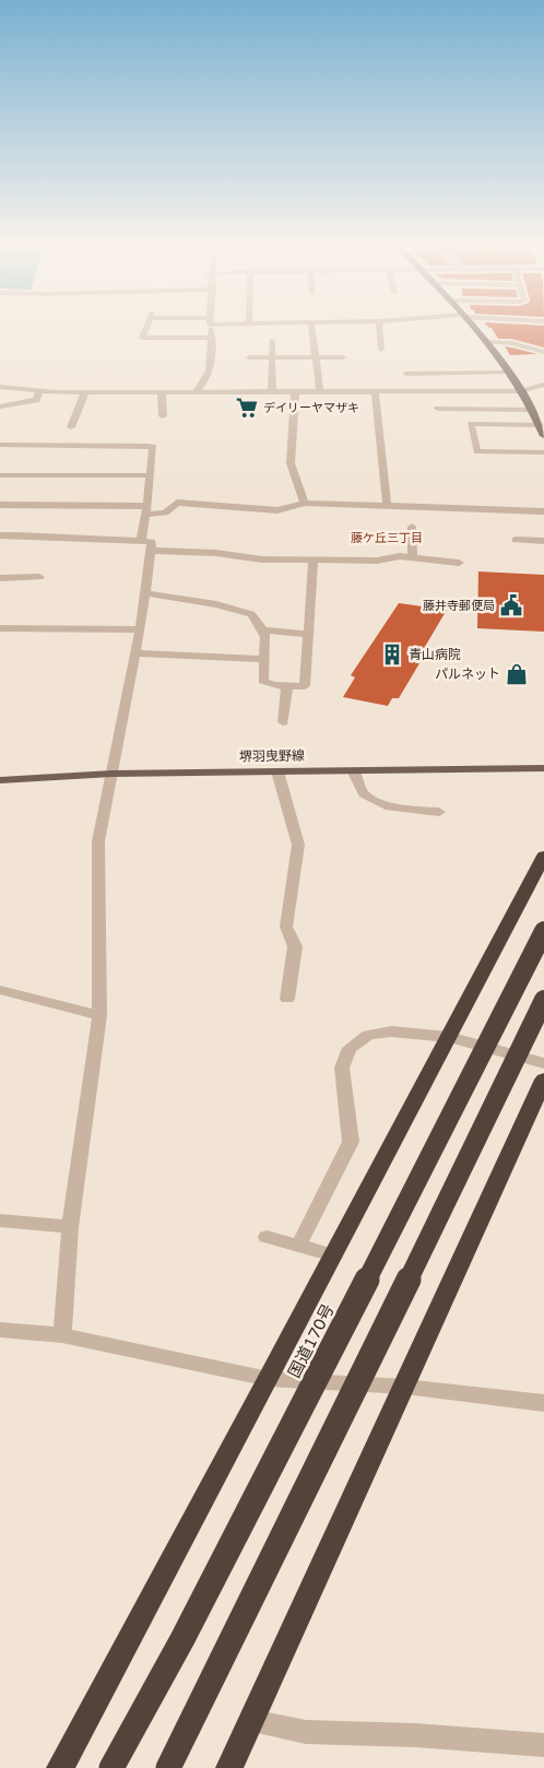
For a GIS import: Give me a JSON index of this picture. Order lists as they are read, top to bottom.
{
  "streets": {
    "highway": ["国道170号"],
    "main road": ["堺羽曳野線"]
  },
  "districts": ["藤ケ丘三丁目"],
  "places": {
    "supermarket": ["デイリーヤマザキ"],
    "public building": ["藤井寺郵便局"],
    "building": ["青山病院"],
    "shop": ["パルネット"]
  }
}
